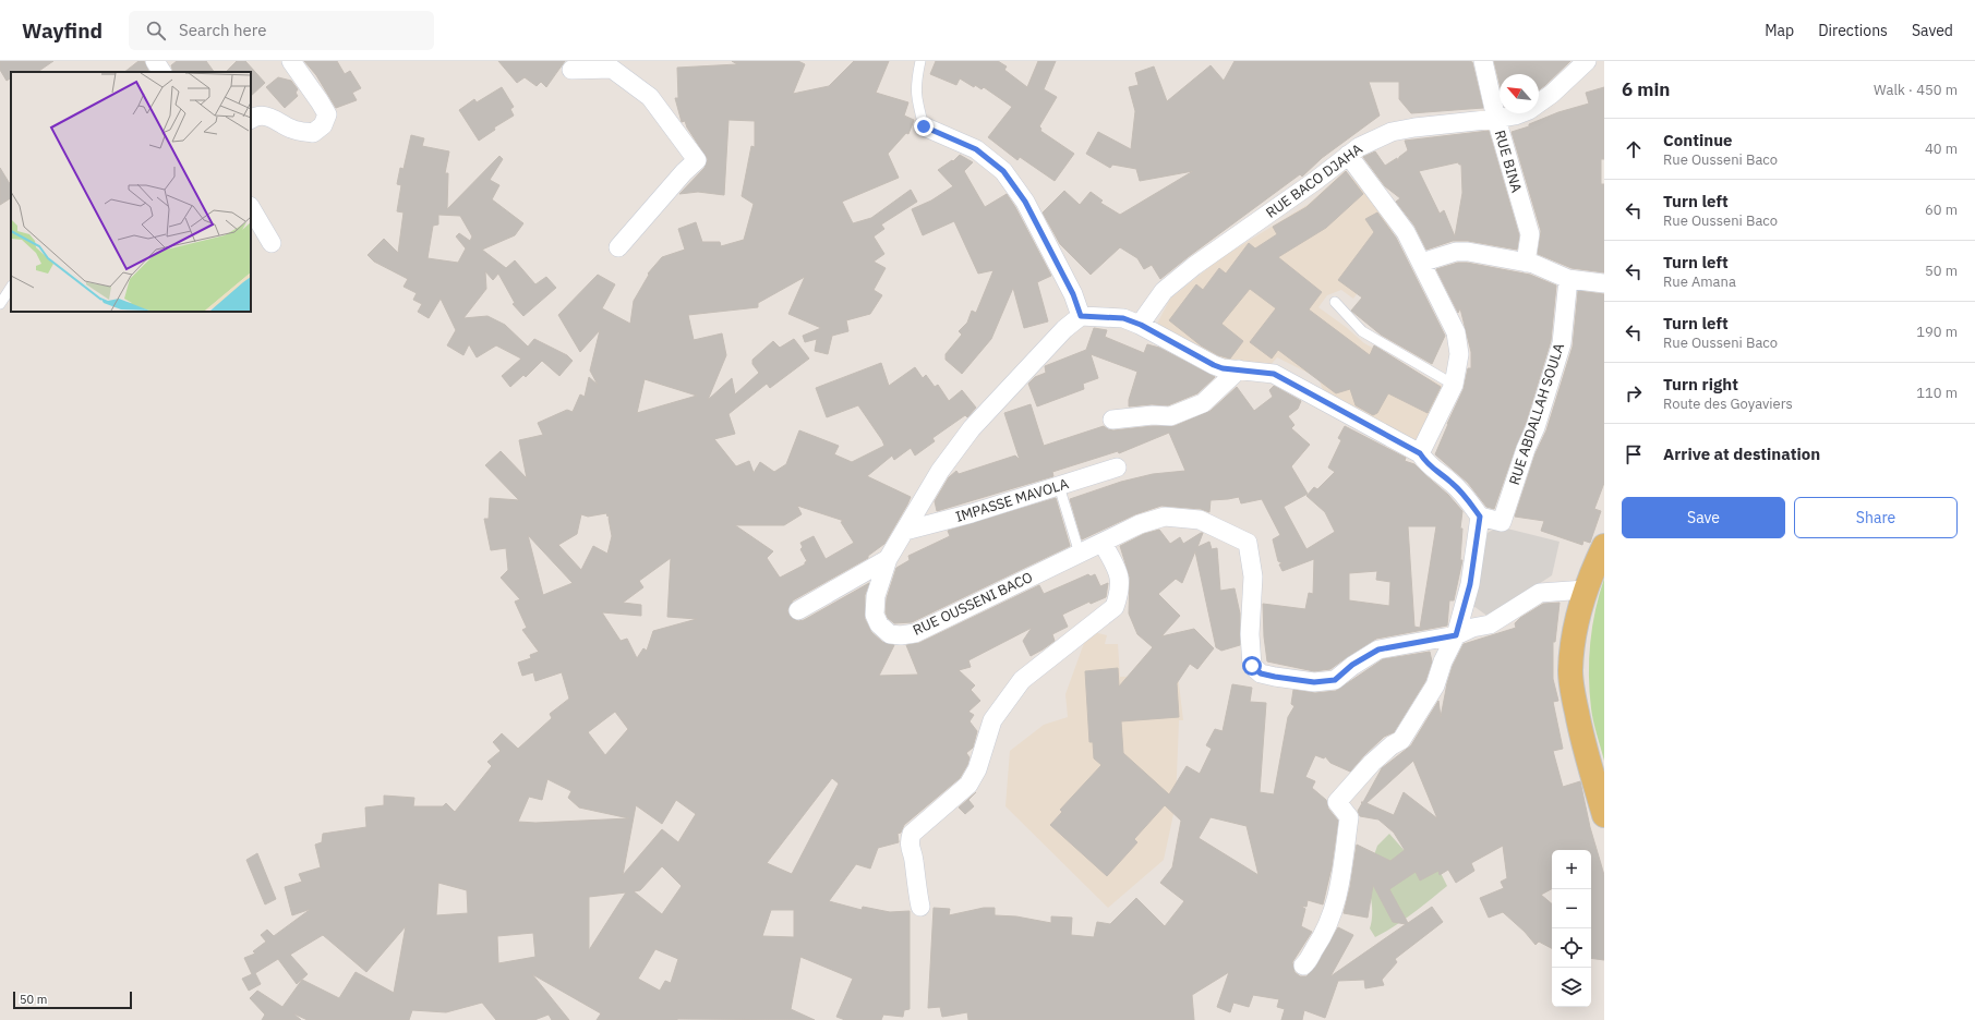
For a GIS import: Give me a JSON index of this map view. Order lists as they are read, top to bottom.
{
  "streets": {
    "street": [
      "RUE BINA",
      "RUE BACO DJAHA",
      "RUE ABDALLAH SOULA",
      "IMPASSE MAVOLA",
      "RUE OUSSENI BACO"
    ]
  },
  "crossings": [
    ["RUE BINA", "RUE BACO DJAHA"],
    ["IMPASSE MAVOLA", "RUE OUSSENI BACO"]
  ],
  "scale_bar": "50 m",
  "north": "top left",
  "page": {
    "header": "Wayfind",
    "search": "Search here",
    "nav": ["Map", "Directions", "Saved"],
    "heading": ["6 min", "Walk · 450 m"],
    "list": [
      ["Continue", "Rue Ousseni Baco", "40 m"],
      ["Turn left", "Rue Ousseni Baco", "60 m"],
      ["Turn left", "Rue Amana", "50 m"],
      ["Turn left", "Rue Ousseni Baco", "190 m"],
      ["Turn right", "Route des Goyaviers", "110 m"],
      "Arrive at destination"
    ],
    "buttons": ["Save", "Share"],
    "map_buttons": ["+", "−"],
    "scale": "50 m"
  }
}
